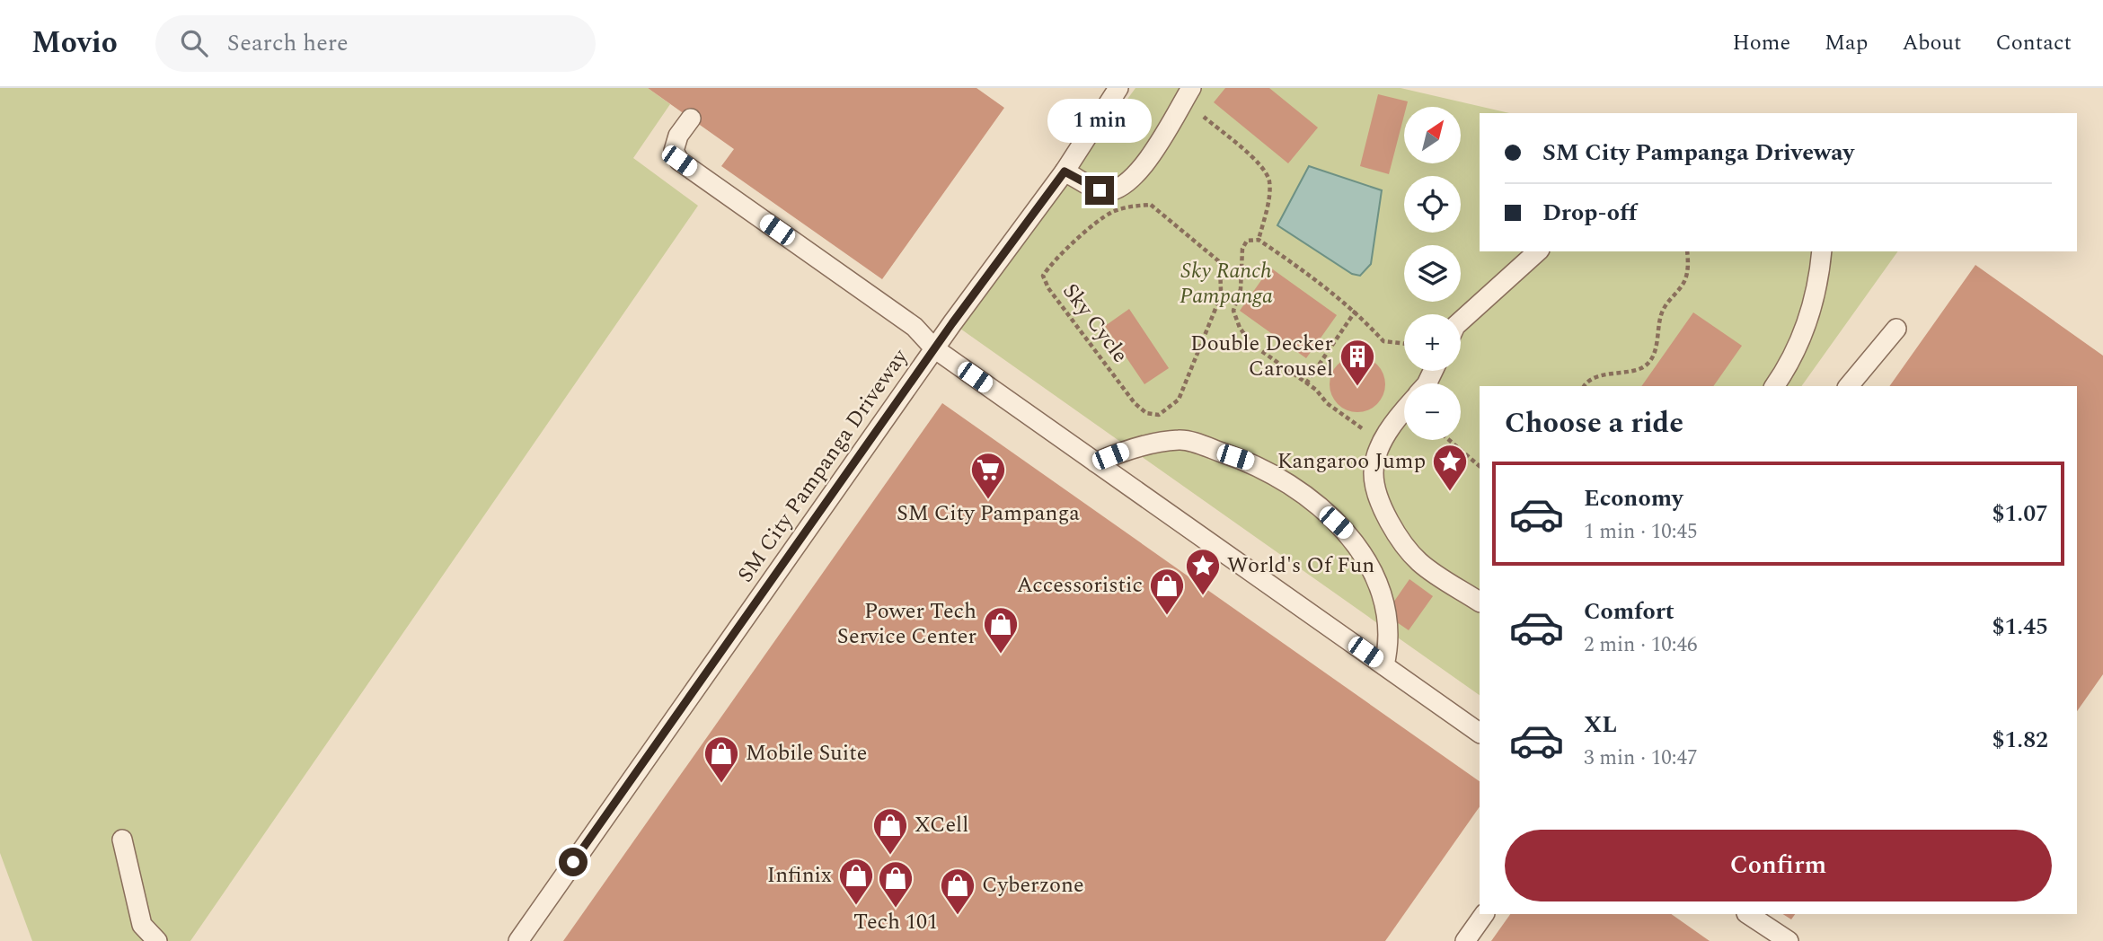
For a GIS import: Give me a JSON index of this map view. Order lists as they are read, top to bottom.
{
  "streets": {
    "lane": ["SM City Pampanga Driveway"],
    "path": ["Sky Cycle"]
  },
  "parks": ["Sky Ranch Pampanga"],
  "places": {
    "building": ["Double Decker Carousel"],
    "place": ["Kangaroo Jump", "World's Of Fun"],
    "supermarket": ["SM City Pampanga"],
    "shop": [
      "Accessoristic",
      "Power Tech Service Center",
      "Mobile Suite",
      "XCell",
      "Infinix",
      "Tech 101",
      "Cyberzone"
    ]
  },
  "north": "top right",
  "page": {
    "header": "Movio",
    "search": "Search here",
    "nav": [
      "Home",
      "Map",
      "About",
      "Contact"
    ],
    "bubble": "1 min",
    "map_buttons": ["+", "−"],
    "banner": ["SM City Pampanga Driveway", "Drop-off"],
    "heading": "Choose a ride",
    "list": [
      {
        "name": "Economy",
        "note": "1 min · 10:45",
        "value": "$1.07"
      },
      {
        "name": "Comfort",
        "note": "2 min · 10:46",
        "value": "$1.45"
      },
      {
        "name": "XL",
        "note": "3 min · 10:47",
        "value": "$1.82"
      }
    ],
    "buttons": "Confirm"
  }
}
